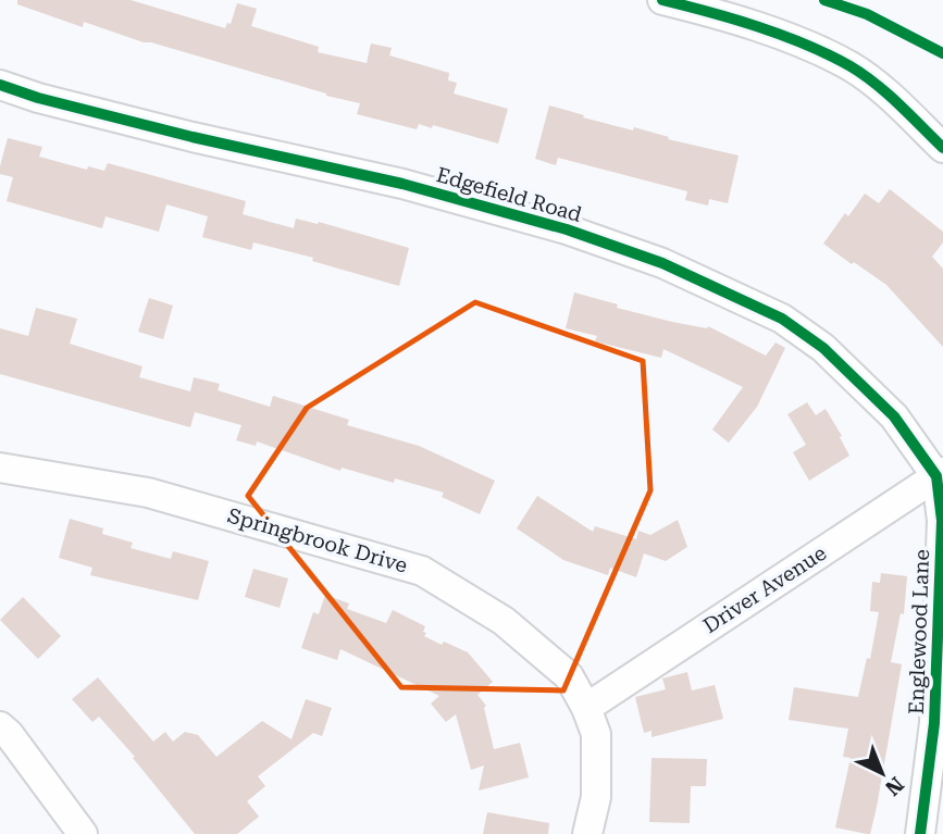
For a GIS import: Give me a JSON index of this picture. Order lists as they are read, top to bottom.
{
  "streets": {
    "street": [
      "Edgefield Road",
      "Springbrook Drive",
      "Driver Avenue",
      "Englewood Lane"
    ]
  },
  "crossings": [
    ["Edgefield Road", "Driver Avenue"],
    ["Edgefield Road", "Englewood Lane"],
    ["Springbrook Drive", "Driver Avenue"],
    ["Driver Avenue", "Englewood Lane"]
  ],
  "north": "bottom right"
}
